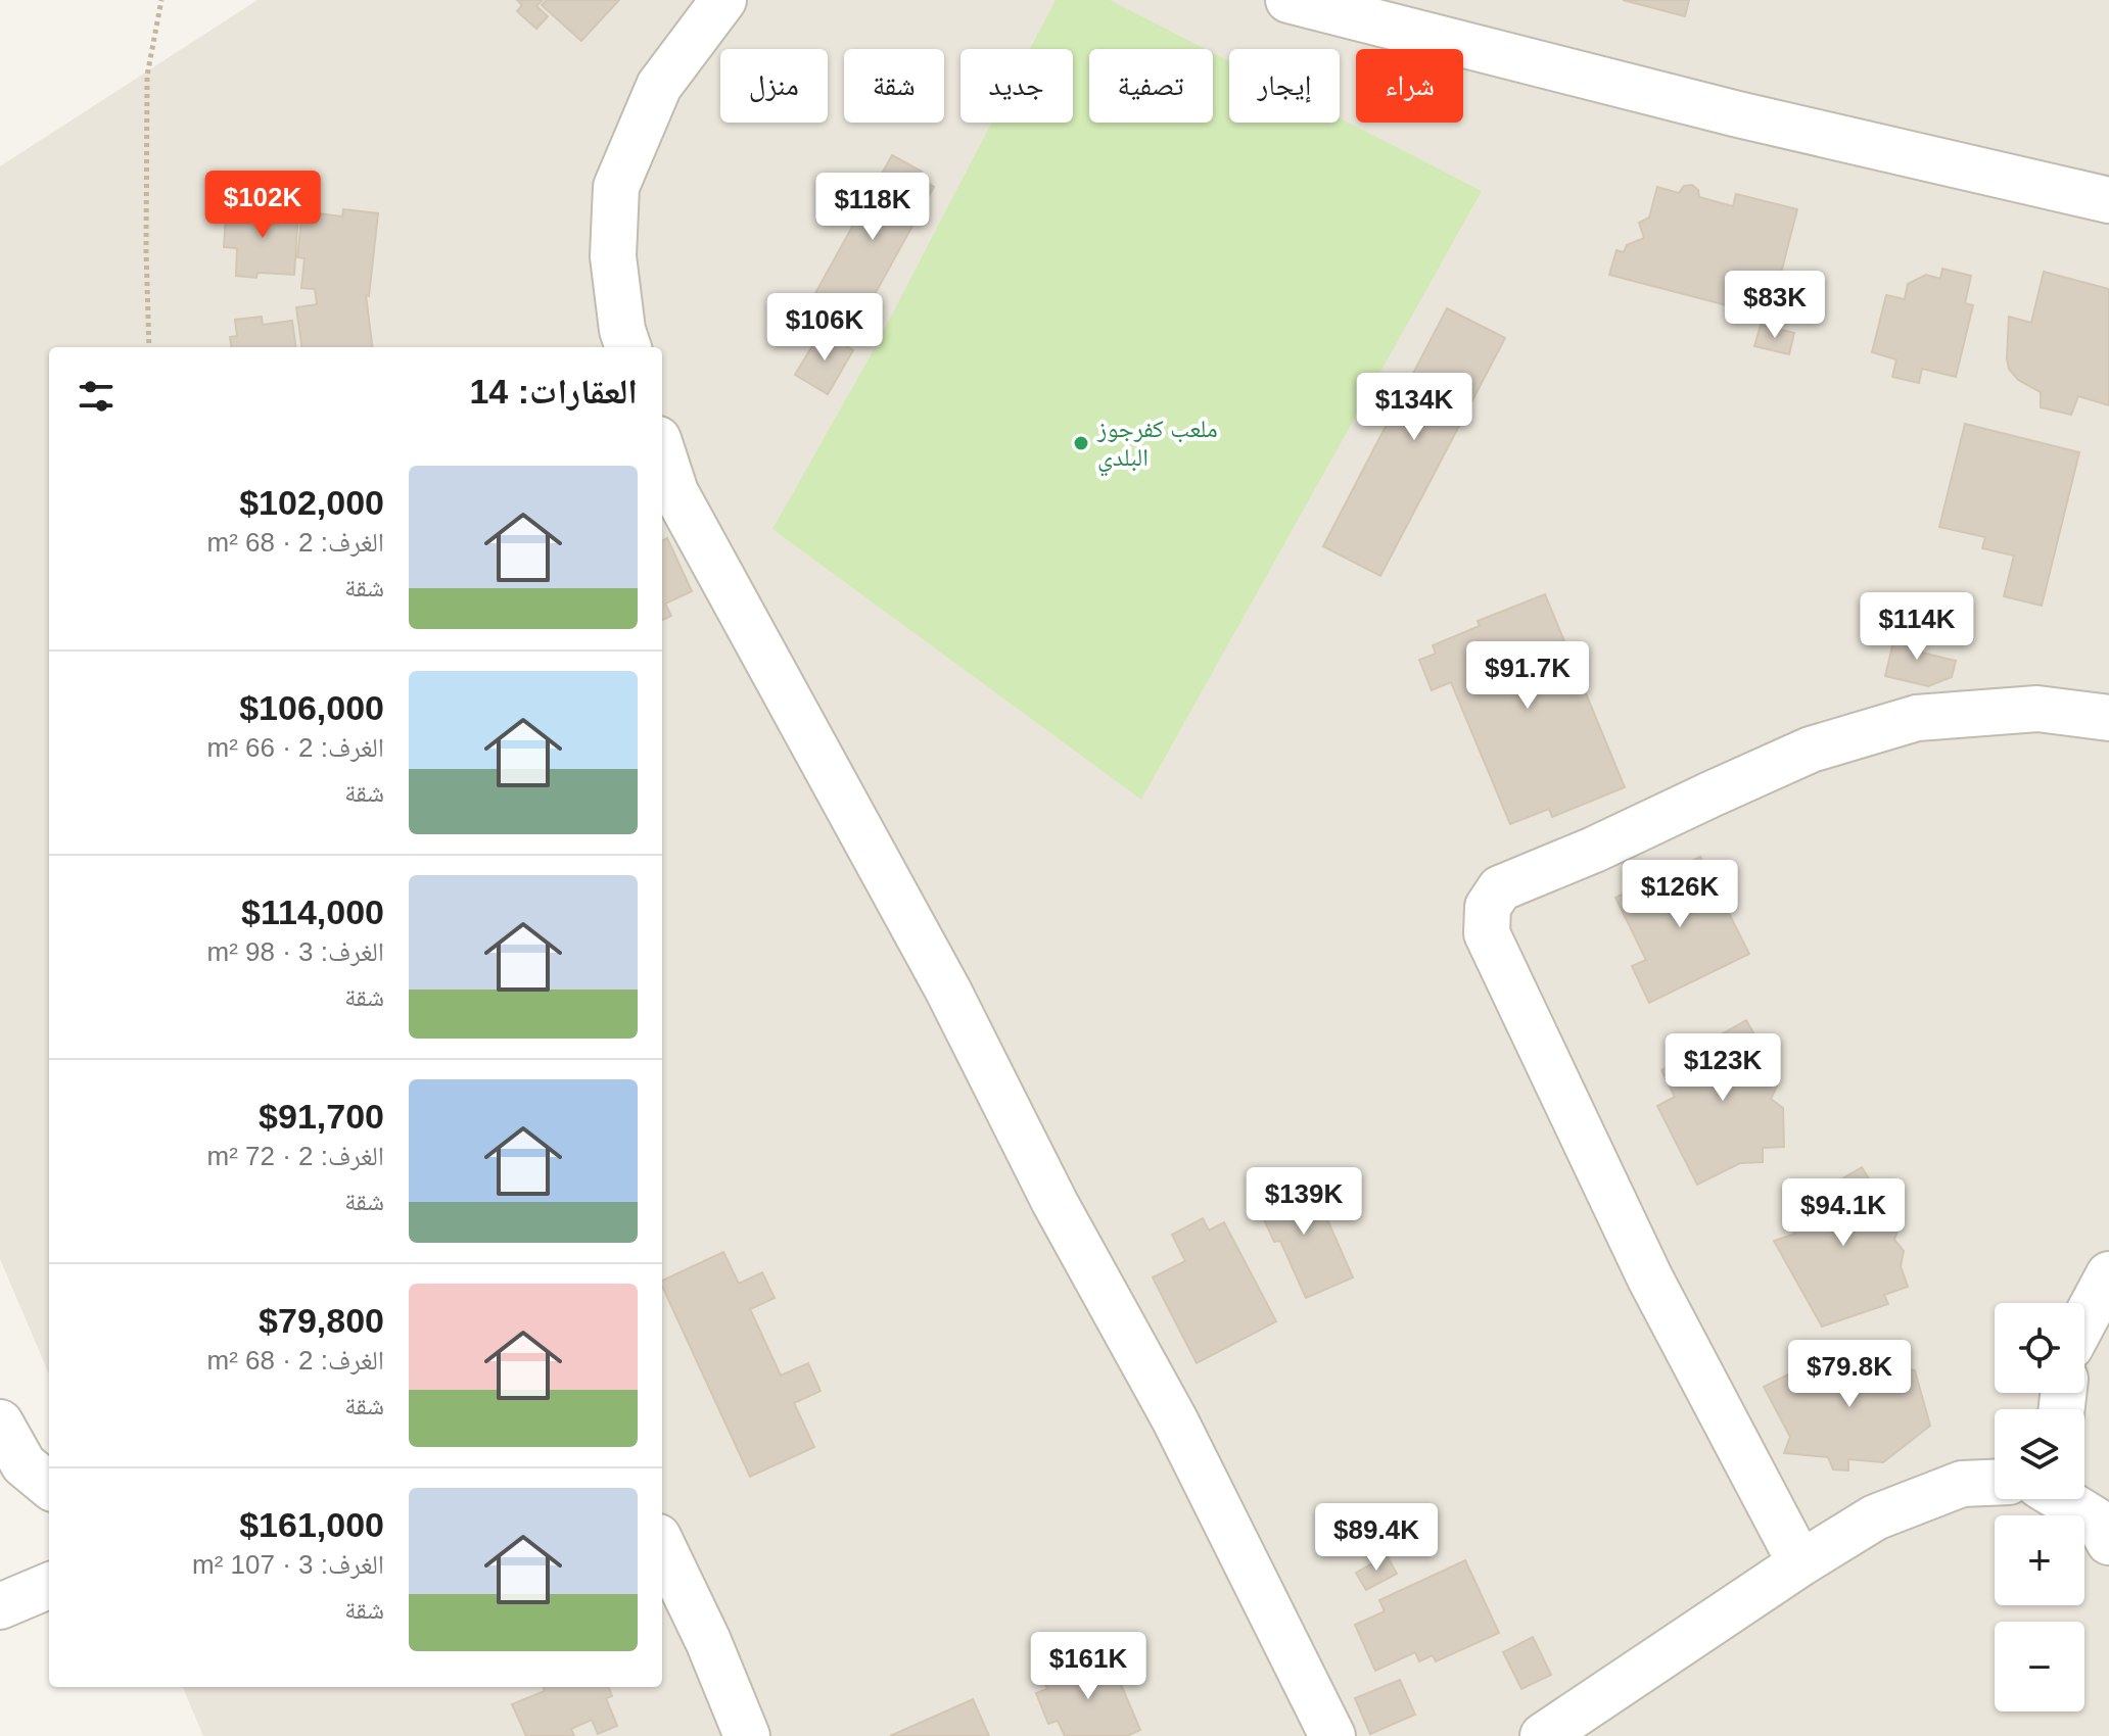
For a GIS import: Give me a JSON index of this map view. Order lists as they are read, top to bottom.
{
  "places": ["ملعب كفرجوز البلدي"],
  "page": {
    "chip": [
      "شراء",
      "إيجار",
      "تصفية",
      "جديد",
      "شقة",
      "منزل"
    ],
    "price": [
      "$102K",
      "$118K",
      "$83K",
      "$106K",
      "$134K",
      "$114K",
      "$91.7K",
      "$126K",
      "$123K",
      "$139K",
      "$94.1K",
      "$79.8K",
      "$89.4K",
      "$161K"
    ],
    "heading": "العقارات: 14",
    "list": [
      {
        "name": "$102,000",
        "note": "الغرف: 2 · 68 m² · شقة"
      },
      {
        "name": "$106,000",
        "note": "الغرف: 2 · 66 m² · شقة"
      },
      {
        "name": "$114,000",
        "note": "الغرف: 3 · 98 m² · شقة"
      },
      {
        "name": "$91,700",
        "note": "الغرف: 2 · 72 m² · شقة"
      },
      {
        "name": "$79,800",
        "note": "الغرف: 2 · 68 m² · شقة"
      },
      {
        "name": "$161,000",
        "note": "الغرف: 3 · 107 m² · شقة"
      }
    ],
    "map_buttons": ["+", "−"]
  }
}
